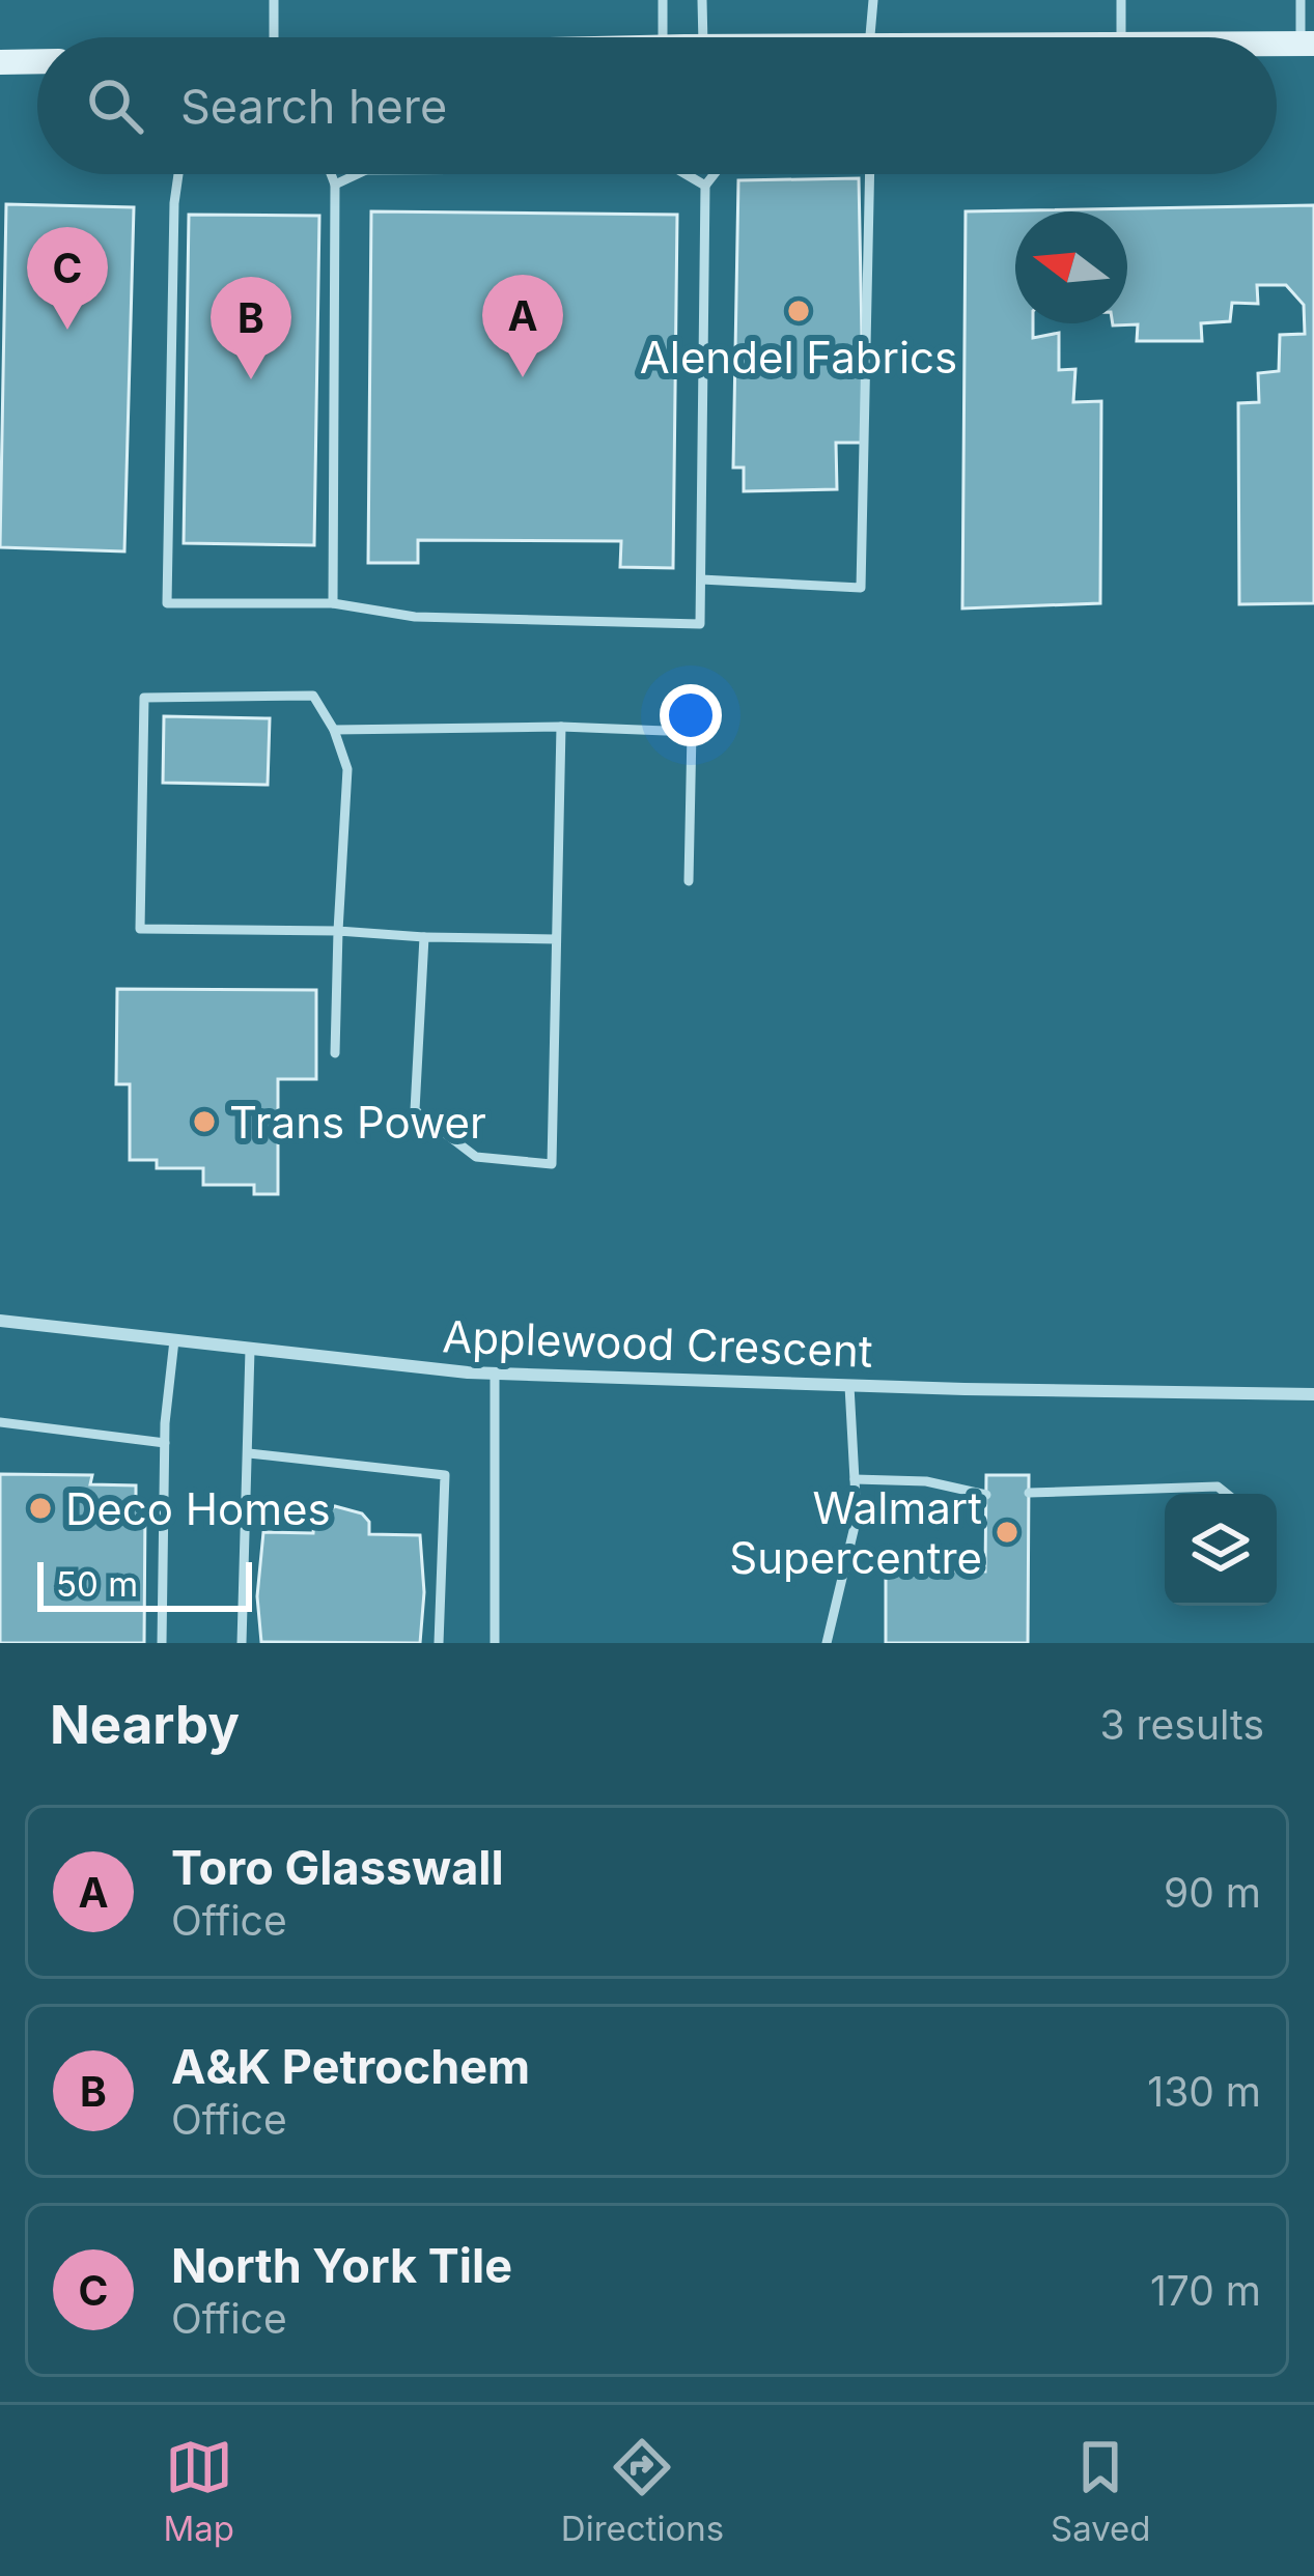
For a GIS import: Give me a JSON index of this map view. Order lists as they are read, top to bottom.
{
  "streets": {
    "street": ["Applewood Crescent"]
  },
  "places": [
    "Alendel Fabrics",
    "Trans Power",
    "Deco Homes",
    "Walmart Supercentre"
  ],
  "scale_bar": "50 m",
  "north": "left",
  "page": {
    "search": "Search here",
    "pins": ["C", "A", "B"],
    "scale": "50 m",
    "heading": ["Nearby", "3 results"],
    "list": [
      {
        "mark": "A",
        "name": "Toro Glasswall",
        "note": "Office",
        "value": "90 m"
      },
      {
        "mark": "B",
        "name": "A&K Petrochem",
        "note": "Office",
        "value": "130 m"
      },
      {
        "mark": "C",
        "name": "North York Tile",
        "note": "Office",
        "value": "170 m"
      }
    ],
    "nav": ["Map", "Directions", "Saved"]
  }
}
